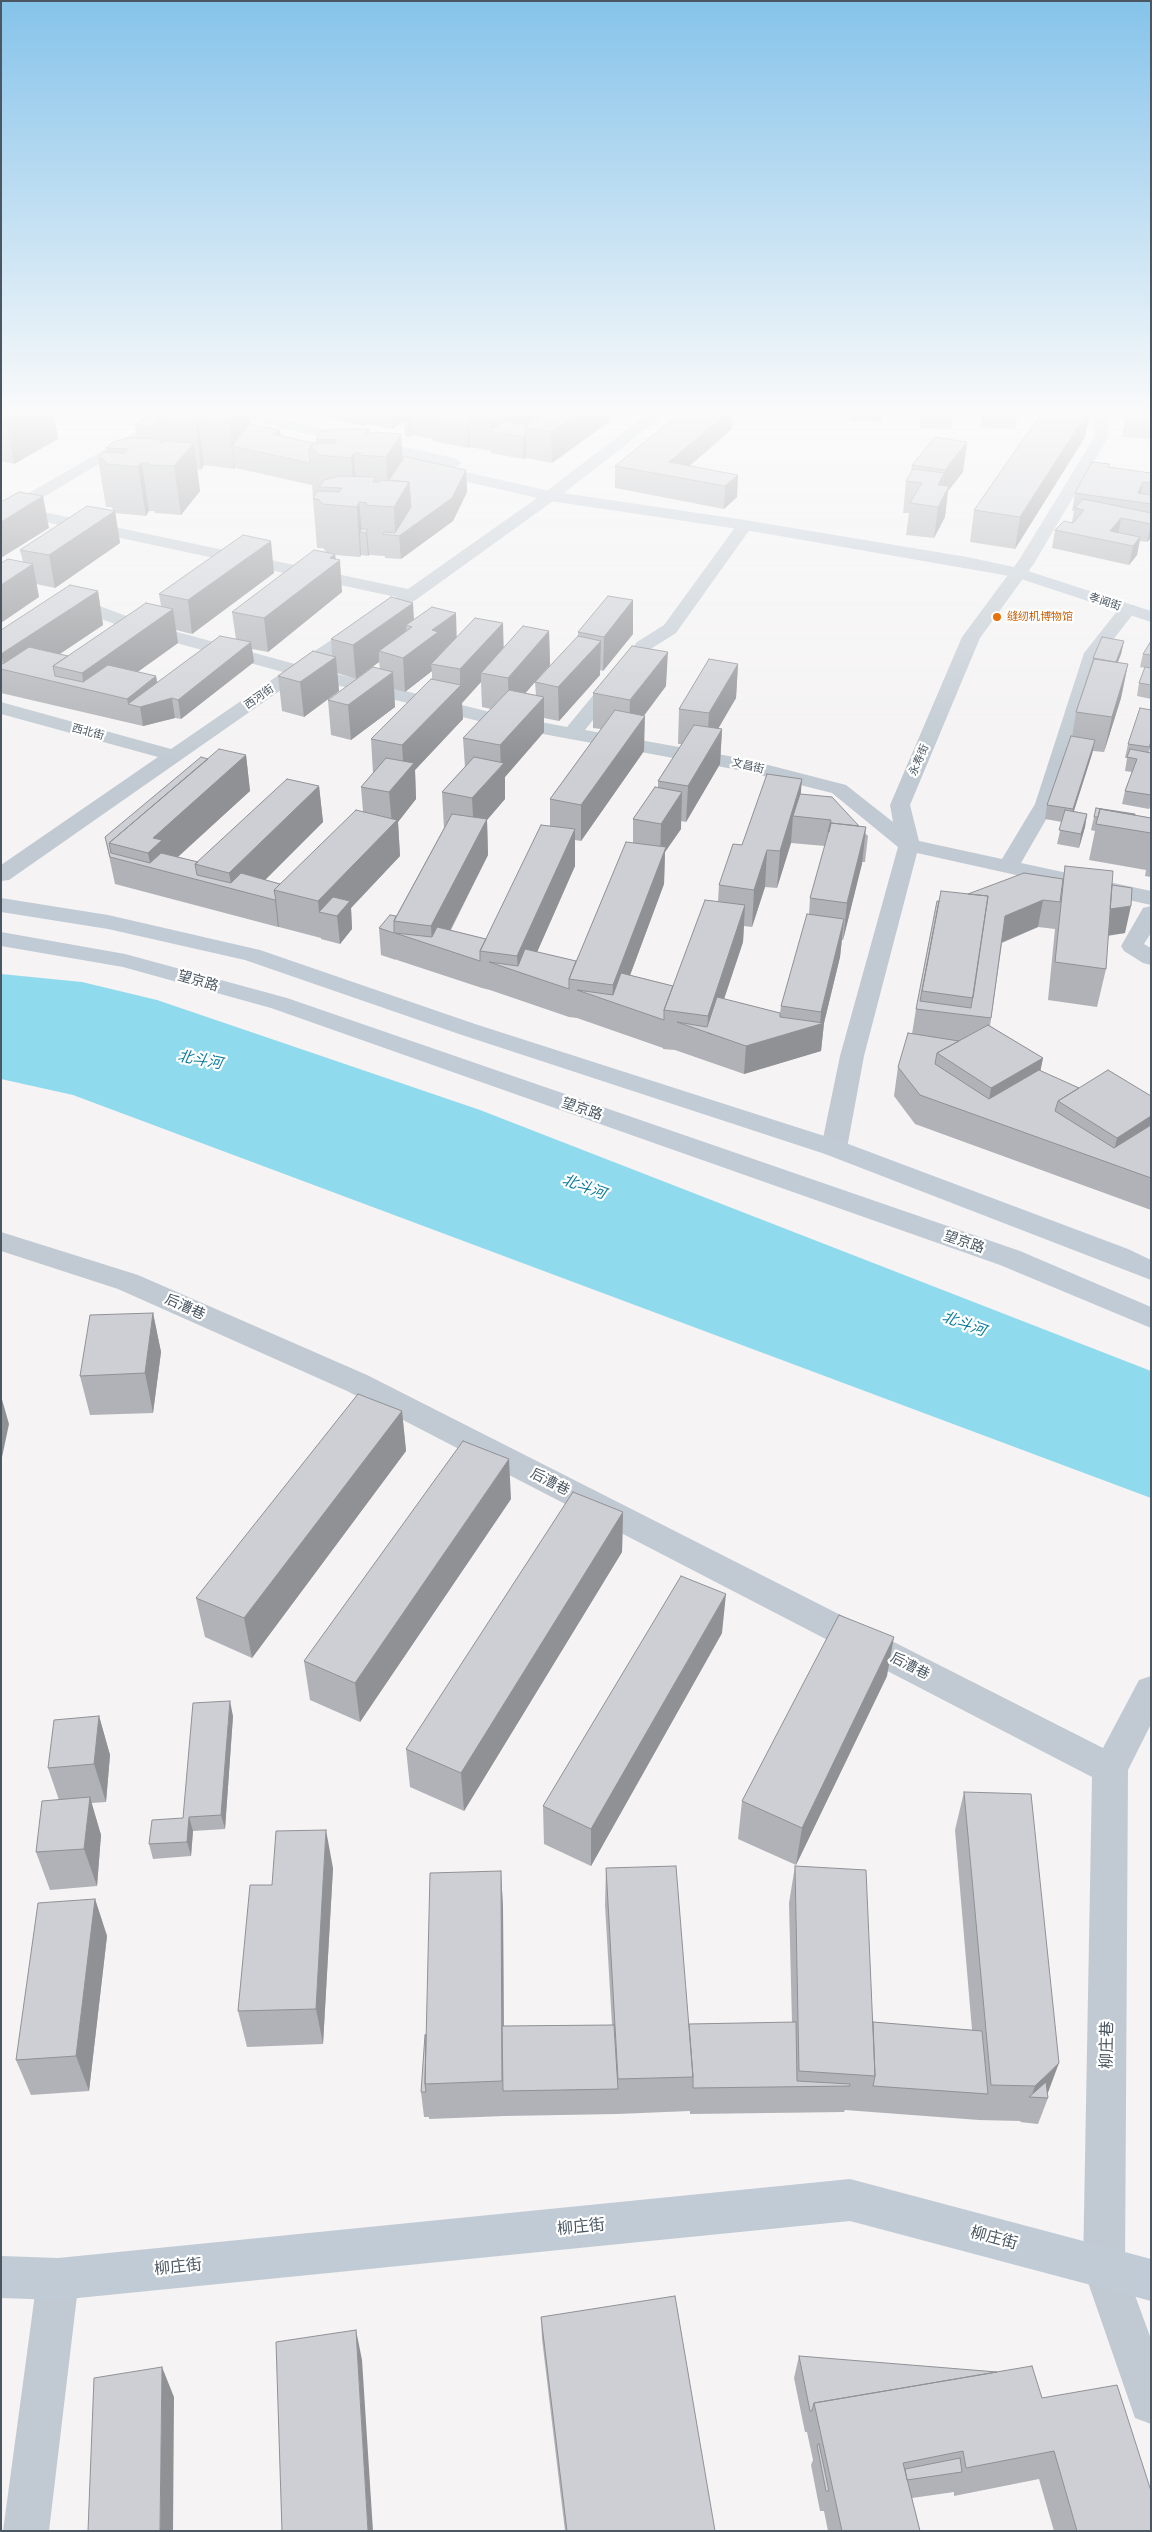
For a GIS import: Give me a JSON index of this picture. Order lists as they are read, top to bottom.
{
  "streets": {
    "street": [
      "孝闻街",
      "西河街",
      "西北街",
      "永寿街",
      "文昌街",
      "望京路",
      "后漕巷",
      "柳庄巷",
      "柳庄街"
    ]
  },
  "crossings": [
    ["孝闻街", "永寿街"],
    ["西河街", "西北街"],
    ["西河街", "文昌街"],
    ["永寿街", "文昌街"],
    ["后漕巷", "柳庄巷"],
    ["柳庄巷", "柳庄街"]
  ],
  "water": ["北斗河"],
  "places": ["缝纫机博物馆"]
}
